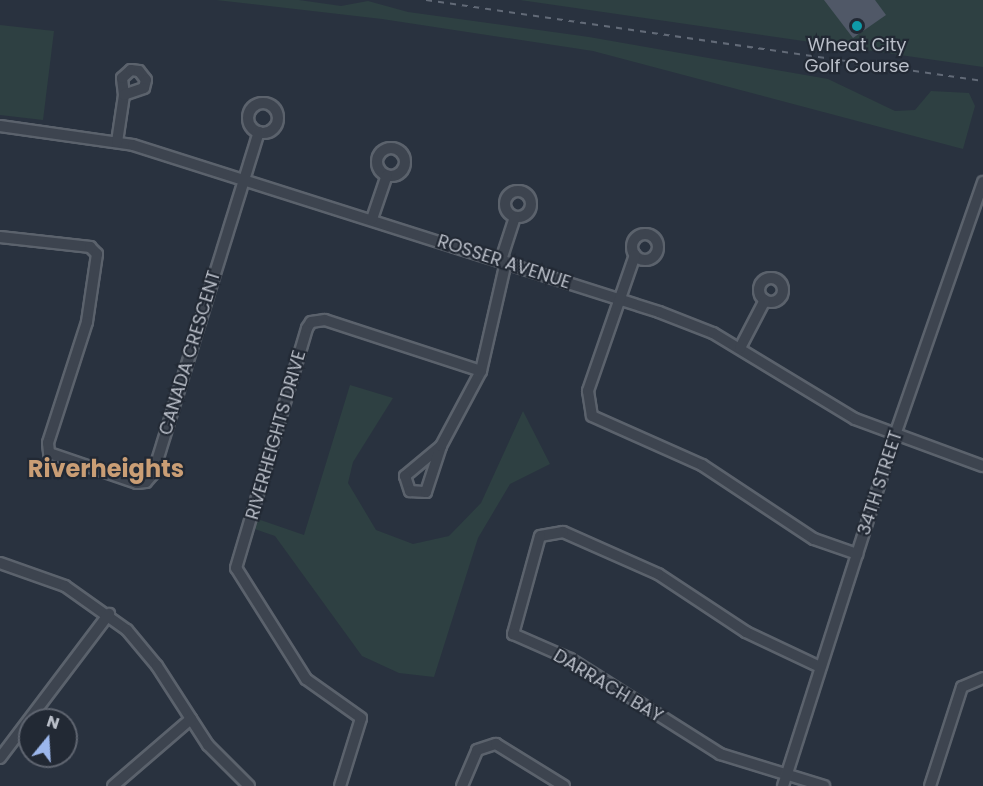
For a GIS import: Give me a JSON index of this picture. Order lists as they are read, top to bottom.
{
  "streets": {
    "street": [
      "ROSSER AVENUE",
      "CANADA CRESCENT",
      "RIVERHEIGHTS DRIVE",
      "34TH STREET",
      "DARRACH BAY"
    ]
  },
  "crossings": [
    ["ROSSER AVENUE", "CANADA CRESCENT"],
    ["ROSSER AVENUE", "34TH STREET"],
    ["34TH STREET", "DARRACH BAY"]
  ],
  "districts": ["Riverheights"],
  "places": ["Wheat City Golf Course"],
  "north": "top"
}
